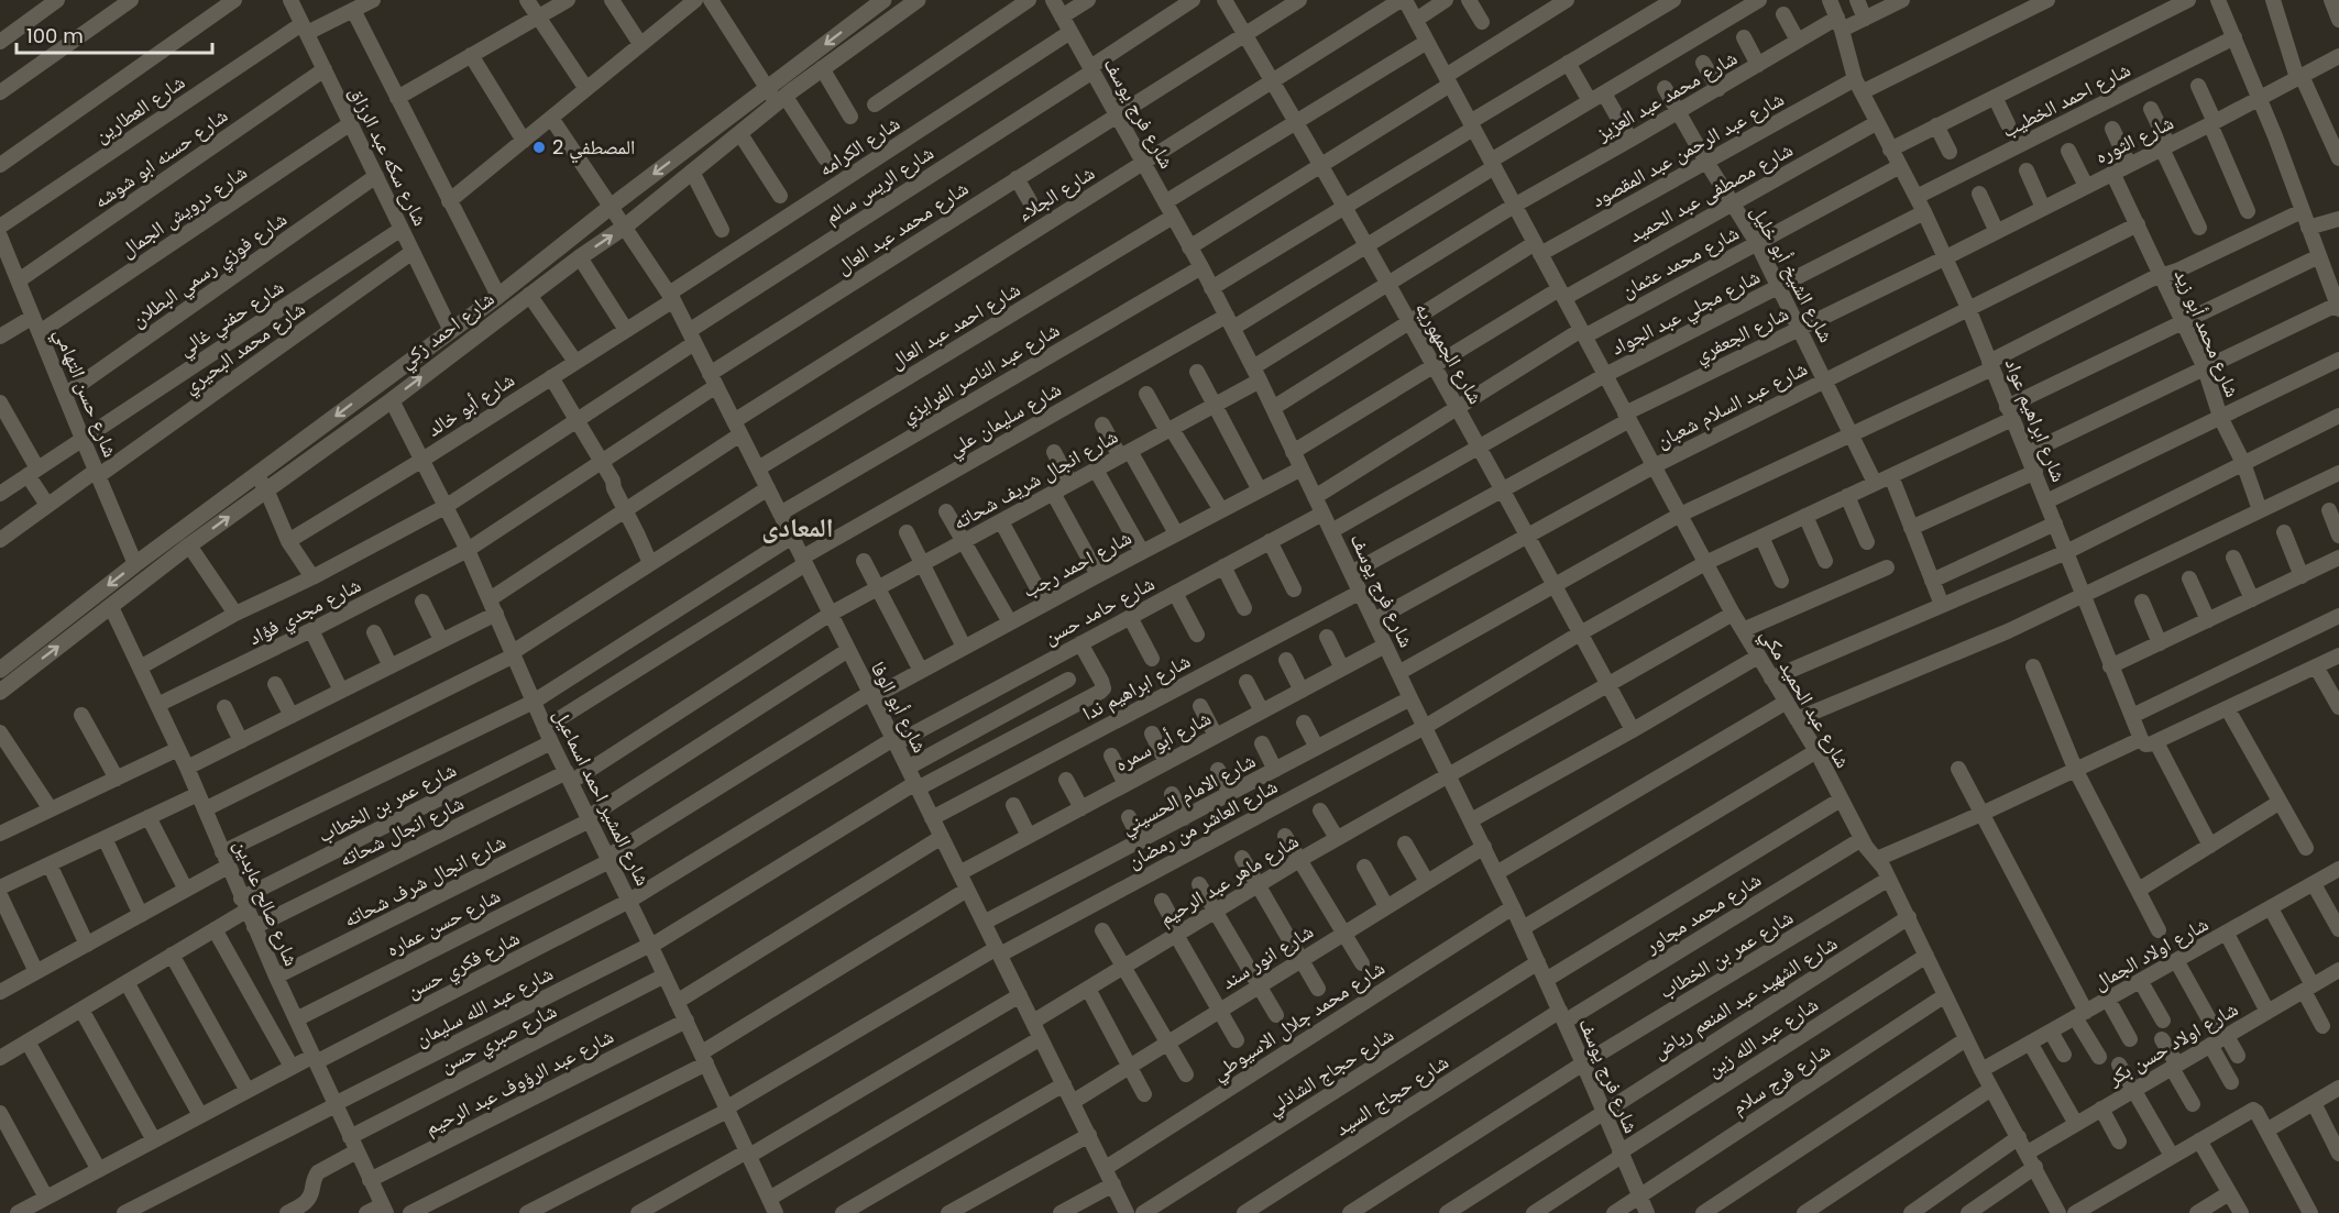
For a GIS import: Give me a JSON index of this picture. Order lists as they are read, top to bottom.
{
  "streets": {
    "street": [
      "شارع محمد عبد العزيز",
      "شارع احمد الخطيب",
      "شارع العطارين",
      "شارع فرج يوسف",
      "شارع الثوره",
      "شارع الكرامه",
      "شارع عبد الرحمن عبد المقصود",
      "شارع سكه عبد الرزاق",
      "شارع حسنه ابو شوشه",
      "شارع الريس سالم",
      "شارع مصطفى عبد الحميد",
      "شارع الجلاء",
      "شارع درويش الجمال",
      "شارع محمد عبد العال",
      "شارع محمد عثمان",
      "شارع فوزي رسمي البطلان",
      "شارع الشيخ أبو خليل",
      "شارع مجلي عبد الجواد",
      "شارع حفني غالي",
      "شارع احمد عبد العال",
      "شارع احمد زكي",
      "شارع محمد أبو زيد",
      "شارع الجعفري",
      "شارع محمد البحيري",
      "شارع الجمهوريه",
      "شارع عبد الناصر الفرايزي",
      "شارع حسن التهامي",
      "شارع أبو خالد",
      "شارع عبد السلام شعبان",
      "شارع سليمان علي",
      "شارع ابراهيم عواد",
      "شارع انجال شريف شحاته",
      "شارع احمد رجب",
      "شارع حامد حسن",
      "شارع مجدي فؤاد",
      "شارع ابراهيم ندا",
      "شارع عبد الحميد مكي",
      "شارع أبو الوفا",
      "شارع أبو سمره",
      "شارع الامام الحسيني",
      "شارع المشير احمد اسماعيل",
      "شارع عمر بن الخطاب",
      "شارع العاشر من رمضان",
      "شارع انجال شحاته",
      "شارع ماهر عبد الرحيم",
      "شارع انجال شرف شحاته",
      "شارع صالح عابدين",
      "شارع محمد مجاور",
      "شارع حسن عماره",
      "شارع اولاد الجمال",
      "شارع انور سند",
      "شارع فكري حسن",
      "شارع الشهيد عبد المنعم رياض",
      "شارع عبد الله سليمان",
      "شارع محمد جلال الاسيوطي",
      "شارع عبد الله زين",
      "شارع صبري حسن",
      "شارع اولاد حسن بكر",
      "شارع حجاج الشاذلي",
      "شارع فرج سلام",
      "شارع عبد الرؤوف عبد الرحيم",
      "شارع حجاج السيد"
    ]
  },
  "crossings": [
    ["شارع محمد عبد العزيز", "شارع الشيخ أبو خليل"],
    ["شارع محمد عبد العزيز", "شارع الجمهوريه"],
    ["شارع محمد عبد العزيز", "شارع ابراهيم عواد"],
    ["شارع محمد عبد العزيز", "شارع انجال شريف شحاته"],
    ["شارع محمد عبد العزيز", "شارع عبد الحميد مكي"],
    ["شارع احمد الخطيب", "شارع ابراهيم عواد"],
    ["شارع العطارين", "شارع سكه عبد الرزاق"],
    ["شارع فرج يوسف", "شارع الكرامه"],
    ["شارع فرج يوسف", "شارع عبد الرحمن عبد المقصود"],
    ["شارع فرج يوسف", "شارع الريس سالم"],
    ["شارع فرج يوسف", "شارع مصطفى عبد الحميد"],
    ["شارع فرج يوسف", "شارع الجلاء"],
    ["شارع فرج يوسف", "شارع محمد عبد العال"],
    ["شارع فرج يوسف", "شارع محمد عثمان"],
    ["شارع فرج يوسف", "شارع مجلي عبد الجواد"],
    ["شارع فرج يوسف", "شارع احمد عبد العال"],
    ["شارع فرج يوسف", "شارع الجعفري"],
    ["شارع فرج يوسف", "شارع عبد الناصر الفرايزي"],
    ["شارع فرج يوسف", "شارع عبد السلام شعبان"],
    ["شارع فرج يوسف", "شارع سليمان علي"],
    ["شارع فرج يوسف", "شارع انجال شريف شحاته"],
    ["شارع فرج يوسف", "شارع احمد رجب"],
    ["شارع فرج يوسف", "شارع حامد حسن"],
    ["شارع فرج يوسف", "شارع ابراهيم ندا"],
    ["شارع فرج يوسف", "شارع أبو سمره"],
    ["شارع فرج يوسف", "شارع الامام الحسيني"],
    ["شارع فرج يوسف", "شارع عمر بن الخطاب"],
    ["شارع فرج يوسف", "شارع العاشر من رمضان"],
    ["شارع فرج يوسف", "شارع ماهر عبد الرحيم"],
    ["شارع فرج يوسف", "شارع محمد مجاور"],
    ["شارع فرج يوسف", "شارع انور سند"],
    ["شارع فرج يوسف", "شارع الشهيد عبد المنعم رياض"],
    ["شارع فرج يوسف", "شارع محمد جلال الاسيوطي"],
    ["شارع فرج يوسف", "شارع عبد الله زين"],
    ["شارع فرج يوسف", "شارع حجاج الشاذلي"],
    ["شارع فرج يوسف", "شارع فرج سلام"],
    ["شارع فرج يوسف", "شارع حجاج السيد"],
    ["شارع الثوره", "شارع محمد أبو زيد"],
    ["شارع الثوره", "شارع الجعفري"],
    ["شارع الثوره", "شارع ابراهيم عواد"],
    ["شارع الكرامه", "شارع أبو خالد"],
    ["شارع الكرامه", "شارع أبو الوفا"],
    ["شارع عبد الرحمن عبد المقصود", "شارع الشيخ أبو خليل"],
    ["شارع عبد الرحمن عبد المقصود", "شارع الجمهوريه"],
    ["شارع عبد الرحمن عبد المقصود", "شارع ابراهيم عواد"],
    ["شارع عبد الرحمن عبد المقصود", "شارع عبد الحميد مكي"],
    ["شارع سكه عبد الرزاق", "شارع حسنه ابو شوشه"],
    ["شارع سكه عبد الرزاق", "شارع درويش الجمال"],
    ["شارع سكه عبد الرزاق", "شارع فوزي رسمي البطلان"],
    ["شارع سكه عبد الرزاق", "شارع حفني غالي"],
    ["شارع سكه عبد الرزاق", "شارع احمد زكي"],
    ["شارع سكه عبد الرزاق", "شارع محمد البحيري"],
    ["شارع حسنه ابو شوشه", "شارع حسن التهامي"],
    ["شارع الريس سالم", "شارع أبو الوفا"],
    ["شارع الريس سالم", "شارع المشير احمد اسماعيل"],
    ["شارع الريس سالم", "شارع صالح عابدين"],
    ["شارع مصطفى عبد الحميد", "شارع الشيخ أبو خليل"],
    ["شارع مصطفى عبد الحميد", "شارع الجمهوريه"],
    ["شارع مصطفى عبد الحميد", "شارع ابراهيم عواد"],
    ["شارع مصطفى عبد الحميد", "شارع عبد الحميد مكي"],
    ["شارع الجلاء", "شارع الجمهوريه"],
    ["شارع الجلاء", "شارع عبد الحميد مكي"],
    ["شارع الجلاء", "شارع أبو الوفا"],
    ["شارع الجلاء", "شارع المشير احمد اسماعيل"],
    ["شارع الجلاء", "شارع صالح عابدين"],
    ["شارع درويش الجمال", "شارع حسن التهامي"],
    ["شارع محمد عبد العال", "شارع الجمهوريه"],
    ["شارع محمد عبد العال", "شارع مجدي فؤاد"],
    ["شارع محمد عبد العال", "شارع أبو الوفا"],
    ["شارع محمد عثمان", "شارع الشيخ أبو خليل"],
    ["شارع محمد عثمان", "شارع الجمهوريه"],
    ["شارع محمد عثمان", "شارع ابراهيم عواد"],
    ["شارع محمد عثمان", "شارع عبد الحميد مكي"],
    ["شارع فوزي رسمي البطلان", "شارع حسن التهامي"],
    ["شارع الشيخ أبو خليل", "شارع مجلي عبد الجواد"],
    ["شارع الشيخ أبو خليل", "شارع الجعفري"],
    ["شارع الشيخ أبو خليل", "شارع عبد السلام شعبان"],
    ["شارع الشيخ أبو خليل", "شارع العاشر من رمضان"],
    ["شارع مجلي عبد الجواد", "شارع الجمهوريه"],
    ["شارع مجلي عبد الجواد", "شارع ابراهيم عواد"],
    ["شارع مجلي عبد الجواد", "شارع عبد الحميد مكي"],
    ["شارع حفني غالي", "شارع حسن التهامي"],
    ["شارع احمد عبد العال", "شارع أبو الوفا"],
    ["شارع احمد زكي", "شارع حسن التهامي"],
    ["شارع احمد زكي", "شارع أبو الوفا"],
    ["شارع احمد زكي", "شارع المشير احمد اسماعيل"],
    ["شارع احمد زكي", "شارع صالح عابدين"],
    ["شارع محمد أبو زيد", "شارع عبد السلام شعبان"],
    ["شارع محمد أبو زيد", "شارع العاشر من رمضان"],
    ["شارع الجعفري", "شارع الجمهوريه"],
    ["شارع الجعفري", "شارع ابراهيم عواد"],
    ["شارع الجعفري", "شارع عبد الحميد مكي"],
    ["شارع محمد البحيري", "شارع حسن التهامي"],
    ["شارع الجمهوريه", "شارع عبد السلام شعبان"],
    ["شارع الجمهوريه", "شارع سليمان علي"],
    ["شارع الجمهوريه", "شارع انجال شريف شحاته"],
    ["شارع الجمهوريه", "شارع العاشر من رمضان"],
    ["شارع الجمهوريه", "شارع ماهر عبد الرحيم"],
    ["شارع عبد الناصر الفرايزي", "شارع أبو الوفا"],
    ["شارع أبو خالد", "شارع أبو الوفا"],
    ["شارع أبو خالد", "شارع المشير احمد اسماعيل"],
    ["شارع عبد السلام شعبان", "شارع ابراهيم عواد"],
    ["شارع عبد السلام شعبان", "شارع عبد الحميد مكي"],
    ["شارع سليمان علي", "شارع عبد الحميد مكي"],
    ["شارع سليمان علي", "شارع أبو الوفا"],
    ["شارع سليمان علي", "شارع المشير احمد اسماعيل"],
    ["شارع ابراهيم عواد", "شارع العاشر من رمضان"],
    ["شارع انجال شريف شحاته", "شارع أبو الوفا"],
    ["شارع انجال شريف شحاته", "شارع انجال شحاته"],
    ["شارع احمد رجب", "شارع أبو الوفا"],
    ["شارع احمد رجب", "شارع حسن عماره"],
    ["شارع حامد حسن", "شارع أبو الوفا"],
    ["شارع حامد حسن", "شارع المشير احمد اسماعيل"],
    ["شارع حامد حسن", "شارع فكري حسن"],
    ["شارع حامد حسن", "شارع عبد الله سليمان"],
    ["شارع مجدي فؤاد", "شارع المشير احمد اسماعيل"],
    ["شارع مجدي فؤاد", "شارع صالح عابدين"],
    ["شارع ابراهيم ندا", "شارع أبو الوفا"],
    ["شارع عبد الحميد مكي", "شارع عمر بن الخطاب"],
    ["شارع عبد الحميد مكي", "شارع العاشر من رمضان"],
    ["شارع عبد الحميد مكي", "شارع ماهر عبد الرحيم"],
    ["شارع عبد الحميد مكي", "شارع محمد مجاور"],
    ["شارع عبد الحميد مكي", "شارع اولاد الجمال"],
    ["شارع عبد الحميد مكي", "شارع الشهيد عبد المنعم رياض"],
    ["شارع عبد الحميد مكي", "شارع عبد الله زين"],
    ["شارع عبد الحميد مكي", "شارع اولاد حسن بكر"],
    ["شارع عبد الحميد مكي", "شارع فرج سلام"],
    ["شارع أبو الوفا", "شارع أبو سمره"],
    ["شارع أبو الوفا", "شارع الامام الحسيني"],
    ["شارع أبو الوفا", "شارع العاشر من رمضان"],
    ["شارع أبو الوفا", "شارع انجال شحاته"],
    ["شارع أبو الوفا", "شارع ماهر عبد الرحيم"],
    ["شارع أبو الوفا", "شارع انجال شرف شحاته"],
    ["شارع أبو الوفا", "شارع حسن عماره"],
    ["شارع أبو الوفا", "شارع انور سند"],
    ["شارع أبو الوفا", "شارع عبد الله سليمان"],
    ["شارع أبو الوفا", "شارع محمد جلال الاسيوطي"],
    ["شارع المشير احمد اسماعيل", "شارع عمر بن الخطاب"],
    ["شارع المشير احمد اسماعيل", "شارع العاشر من رمضان"],
    ["شارع المشير احمد اسماعيل", "شارع انجال شحاته"],
    ["شارع المشير احمد اسماعيل", "شارع انجال شرف شحاته"],
    ["شارع المشير احمد اسماعيل", "شارع حسن عماره"],
    ["شارع المشير احمد اسماعيل", "شارع فكري حسن"],
    ["شارع المشير احمد اسماعيل", "شارع عبد الله سليمان"],
    ["شارع المشير احمد اسماعيل", "شارع صبري حسن"],
    ["شارع المشير احمد اسماعيل", "شارع عبد الرؤوف عبد الرحيم"],
    ["شارع عمر بن الخطاب", "شارع صالح عابدين"],
    ["شارع انجال شحاته", "شارع صالح عابدين"],
    ["شارع انجال شرف شحاته", "شارع صالح عابدين"],
    ["شارع صالح عابدين", "شارع حسن عماره"],
    ["شارع صالح عابدين", "شارع فكري حسن"],
    ["شارع صالح عابدين", "شارع عبد الله سليمان"],
    ["شارع صالح عابدين", "شارع صبري حسن"],
    ["شارع صالح عابدين", "شارع عبد الرؤوف عبد الرحيم"],
    ["شارع محمد مجاور", "شارع حجاج السيد"]
  ],
  "districts": ["المعادى"],
  "places": ["المصطفي 2"],
  "scale_bar": "100 m"
}
